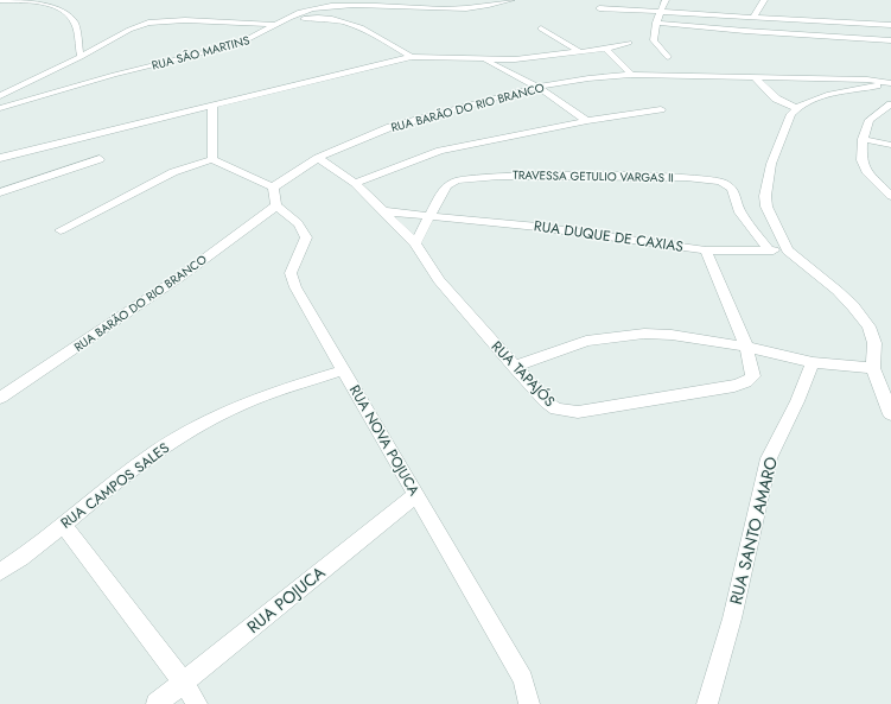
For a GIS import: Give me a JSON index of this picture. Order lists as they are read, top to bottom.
{
  "streets": {
    "street": [
      "RUA SÃO MARTINS",
      "RUA BARÃO DO RIO BRANCO",
      "TRAVESSA GETULIO VARGAS II",
      "RUA DUQUE DE CAXIAS",
      "RUA TAPAJÓS",
      "RUA NOVA POJUCA",
      "RUA CAMPOS SALES",
      "RUA SANTO AMARO",
      "RUA POJUCA"
    ]
  },
  "crossings": [
    ["RUA BARÃO DO RIO BRANCO", "RUA TAPAJÓS"],
    ["RUA BARÃO DO RIO BRANCO", "RUA NOVA POJUCA"],
    ["TRAVESSA GETULIO VARGAS II", "RUA DUQUE DE CAXIAS"],
    ["TRAVESSA GETULIO VARGAS II", "RUA TAPAJÓS"],
    ["RUA DUQUE DE CAXIAS", "RUA TAPAJÓS"],
    ["RUA NOVA POJUCA", "RUA CAMPOS SALES"],
    ["RUA NOVA POJUCA", "RUA POJUCA"]
  ]
}
